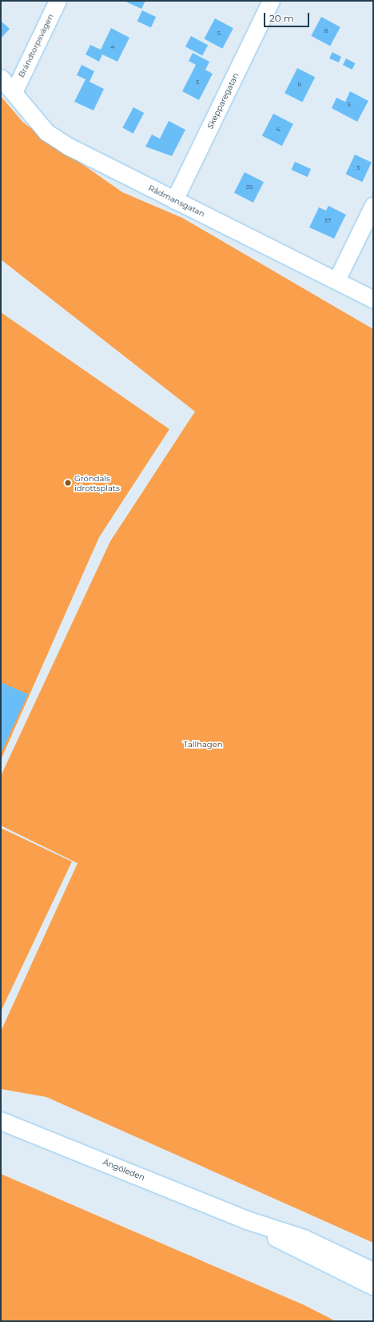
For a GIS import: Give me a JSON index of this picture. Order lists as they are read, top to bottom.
{
  "streets": {
    "main road": ["Ängöleden"],
    "street": ["Brändtorpsvägen", "Skepparegatan", "Rådmansgatan"]
  },
  "crossings": [
    ["Brändtorpsvägen", "Rådmansgatan"],
    ["Skepparegatan", "Rådmansgatan"]
  ],
  "parks": ["Tallhagen"],
  "places": ["Gröndals idrottsplats"],
  "house_numbers": [
    "8",
    "5",
    "4",
    "3",
    "6",
    "5",
    "4",
    "3",
    "35",
    "37"
  ],
  "scale_bar": "20 m"
}
